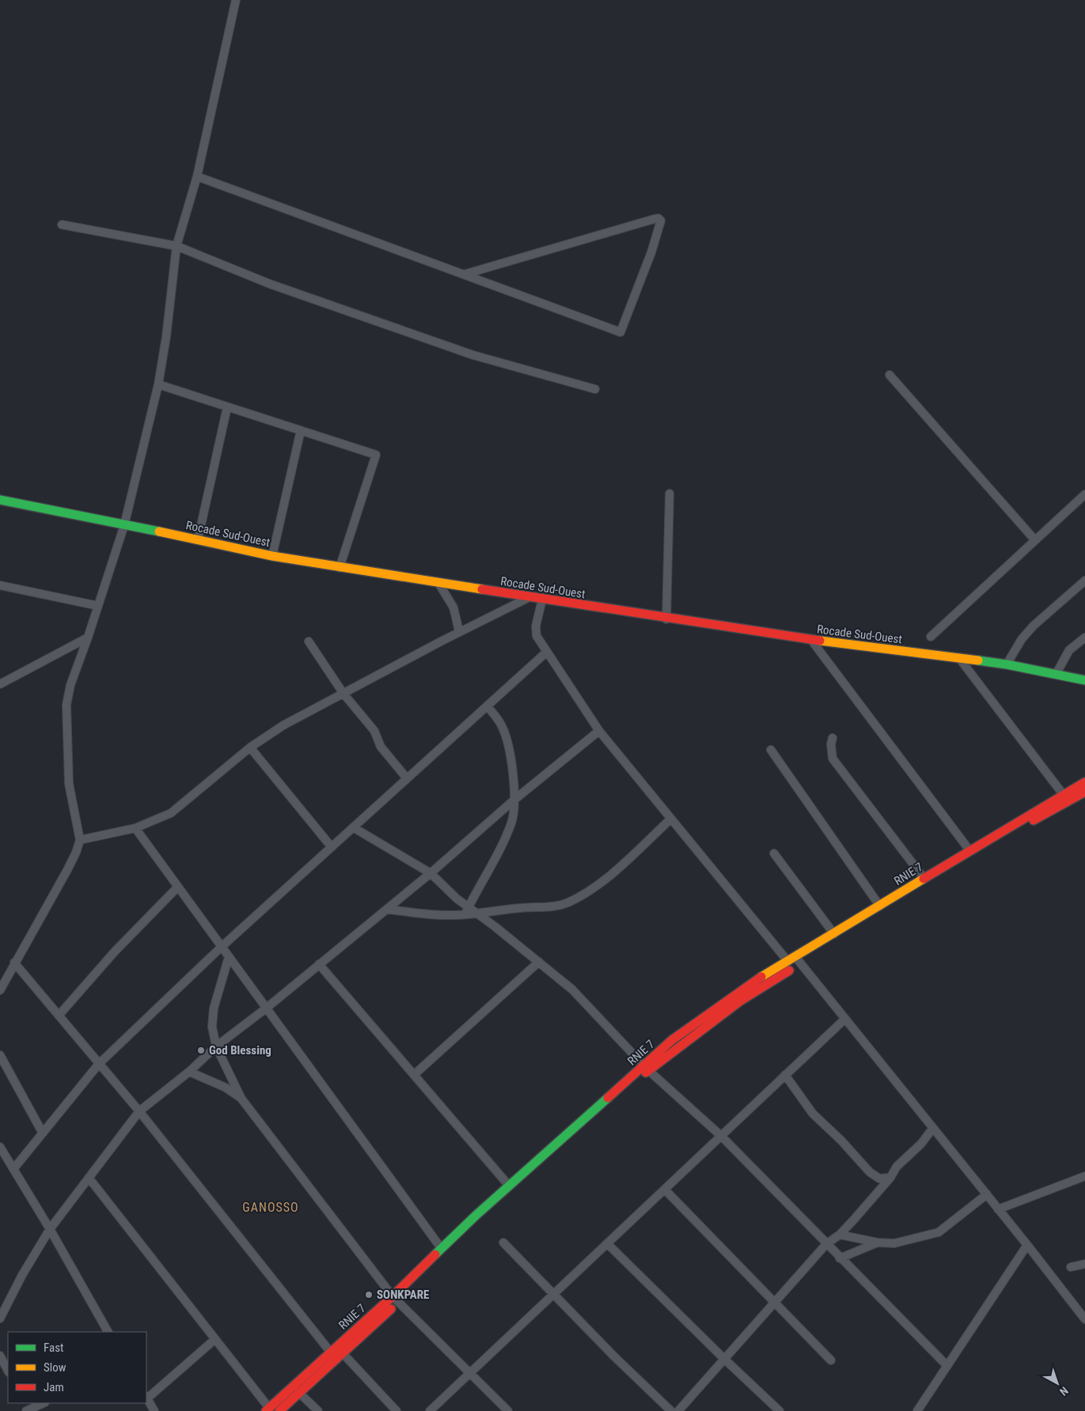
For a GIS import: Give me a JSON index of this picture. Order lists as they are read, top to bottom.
{
  "streets": {
    "main road": ["Rocade Sud-Ouest", "RNIE 7"]
  },
  "districts": ["GANOSSO"],
  "places": ["God Blessing", "SONKPARE"],
  "legend": ["Fast", "Slow", "Jam"],
  "north": "bottom right"
}
